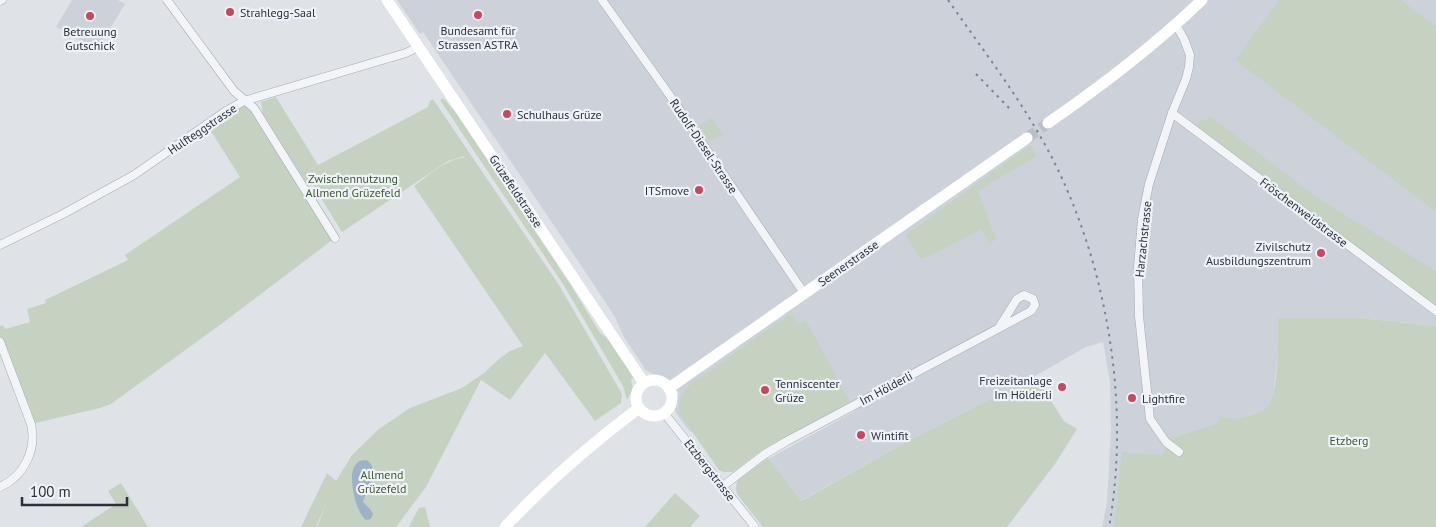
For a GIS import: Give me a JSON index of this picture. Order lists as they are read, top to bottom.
{
  "streets": {
    "main road": ["Grüzefeldstrasse", "Seenerstrasse"],
    "street": [
      "Hulfteggstrasse",
      "Rudolf-Diesel-Strasse",
      "Fröschenweidstrasse",
      "Harzachstrasse",
      "Im Hölderli",
      "Etzbergstrasse"
    ]
  },
  "crossings": [
    ["Hulfteggstrasse", "Grüzefeldstrasse"],
    ["Rudolf-Diesel-Strasse", "Seenerstrasse"],
    ["Grüzefeldstrasse", "Seenerstrasse"],
    ["Grüzefeldstrasse", "Etzbergstrasse"],
    ["Fröschenweidstrasse", "Harzachstrasse"],
    ["Seenerstrasse", "Etzbergstrasse"],
    ["Im Hölderli", "Etzbergstrasse"]
  ],
  "parks": ["Zwischennutzung Allmend Grüzefeld", "Etzberg", "Allmend Grüzefeld"],
  "places": [
    "Strahlegg-Saal",
    "Bundesamt für Strassen ASTRA",
    "Betreuung Gutschick",
    "Schulhaus Grüze",
    "ITSmove",
    "Zivilschutz Ausbildungszentrum",
    "Freizeitanlage Im Hölderli",
    "Tenniscenter Grüze",
    "Lightfire",
    "Wintifit"
  ],
  "scale_bar": "100 m"
}
